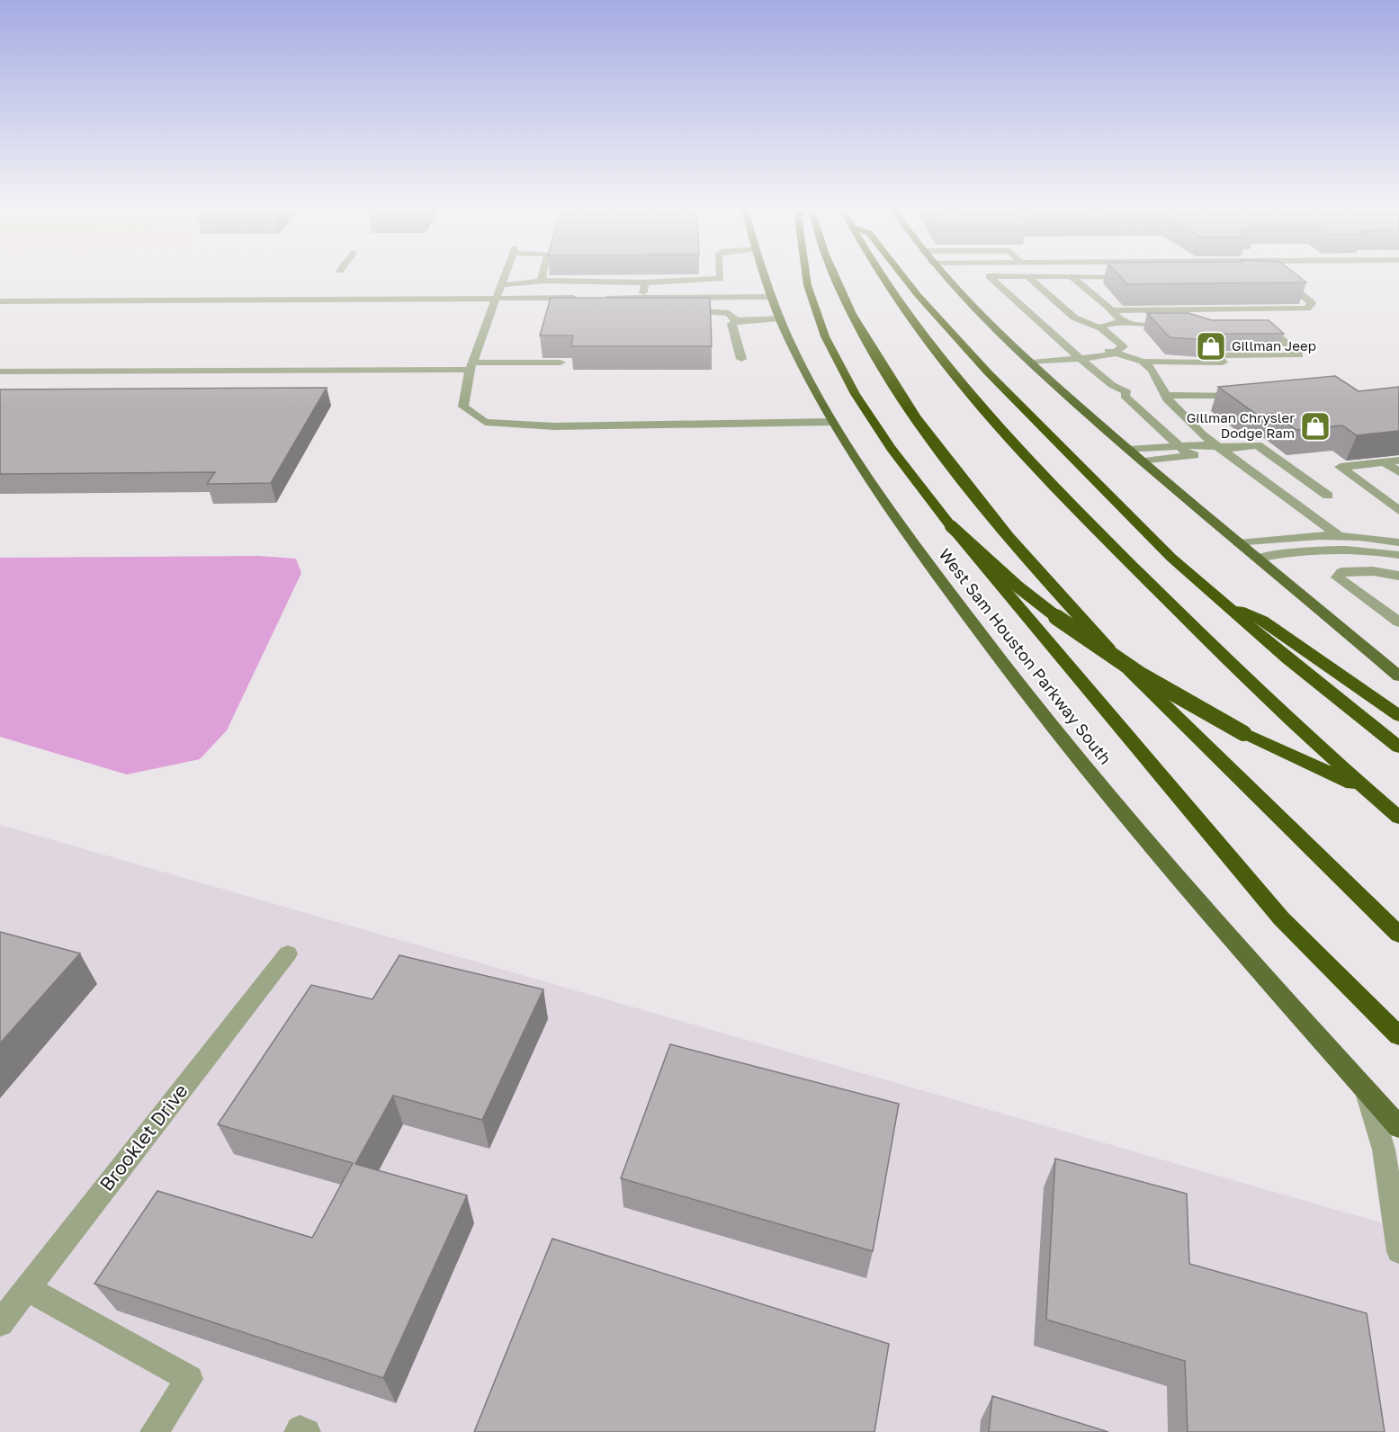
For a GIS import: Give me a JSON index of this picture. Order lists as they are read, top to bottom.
{
  "streets": {
    "main road": ["West Sam Houston Parkway South"],
    "street": ["Brooklet Drive"]
  },
  "places": {
    "shop": ["Gillman Jeep", "Gillman Chrysler Dodge Ram"]
  }
}
